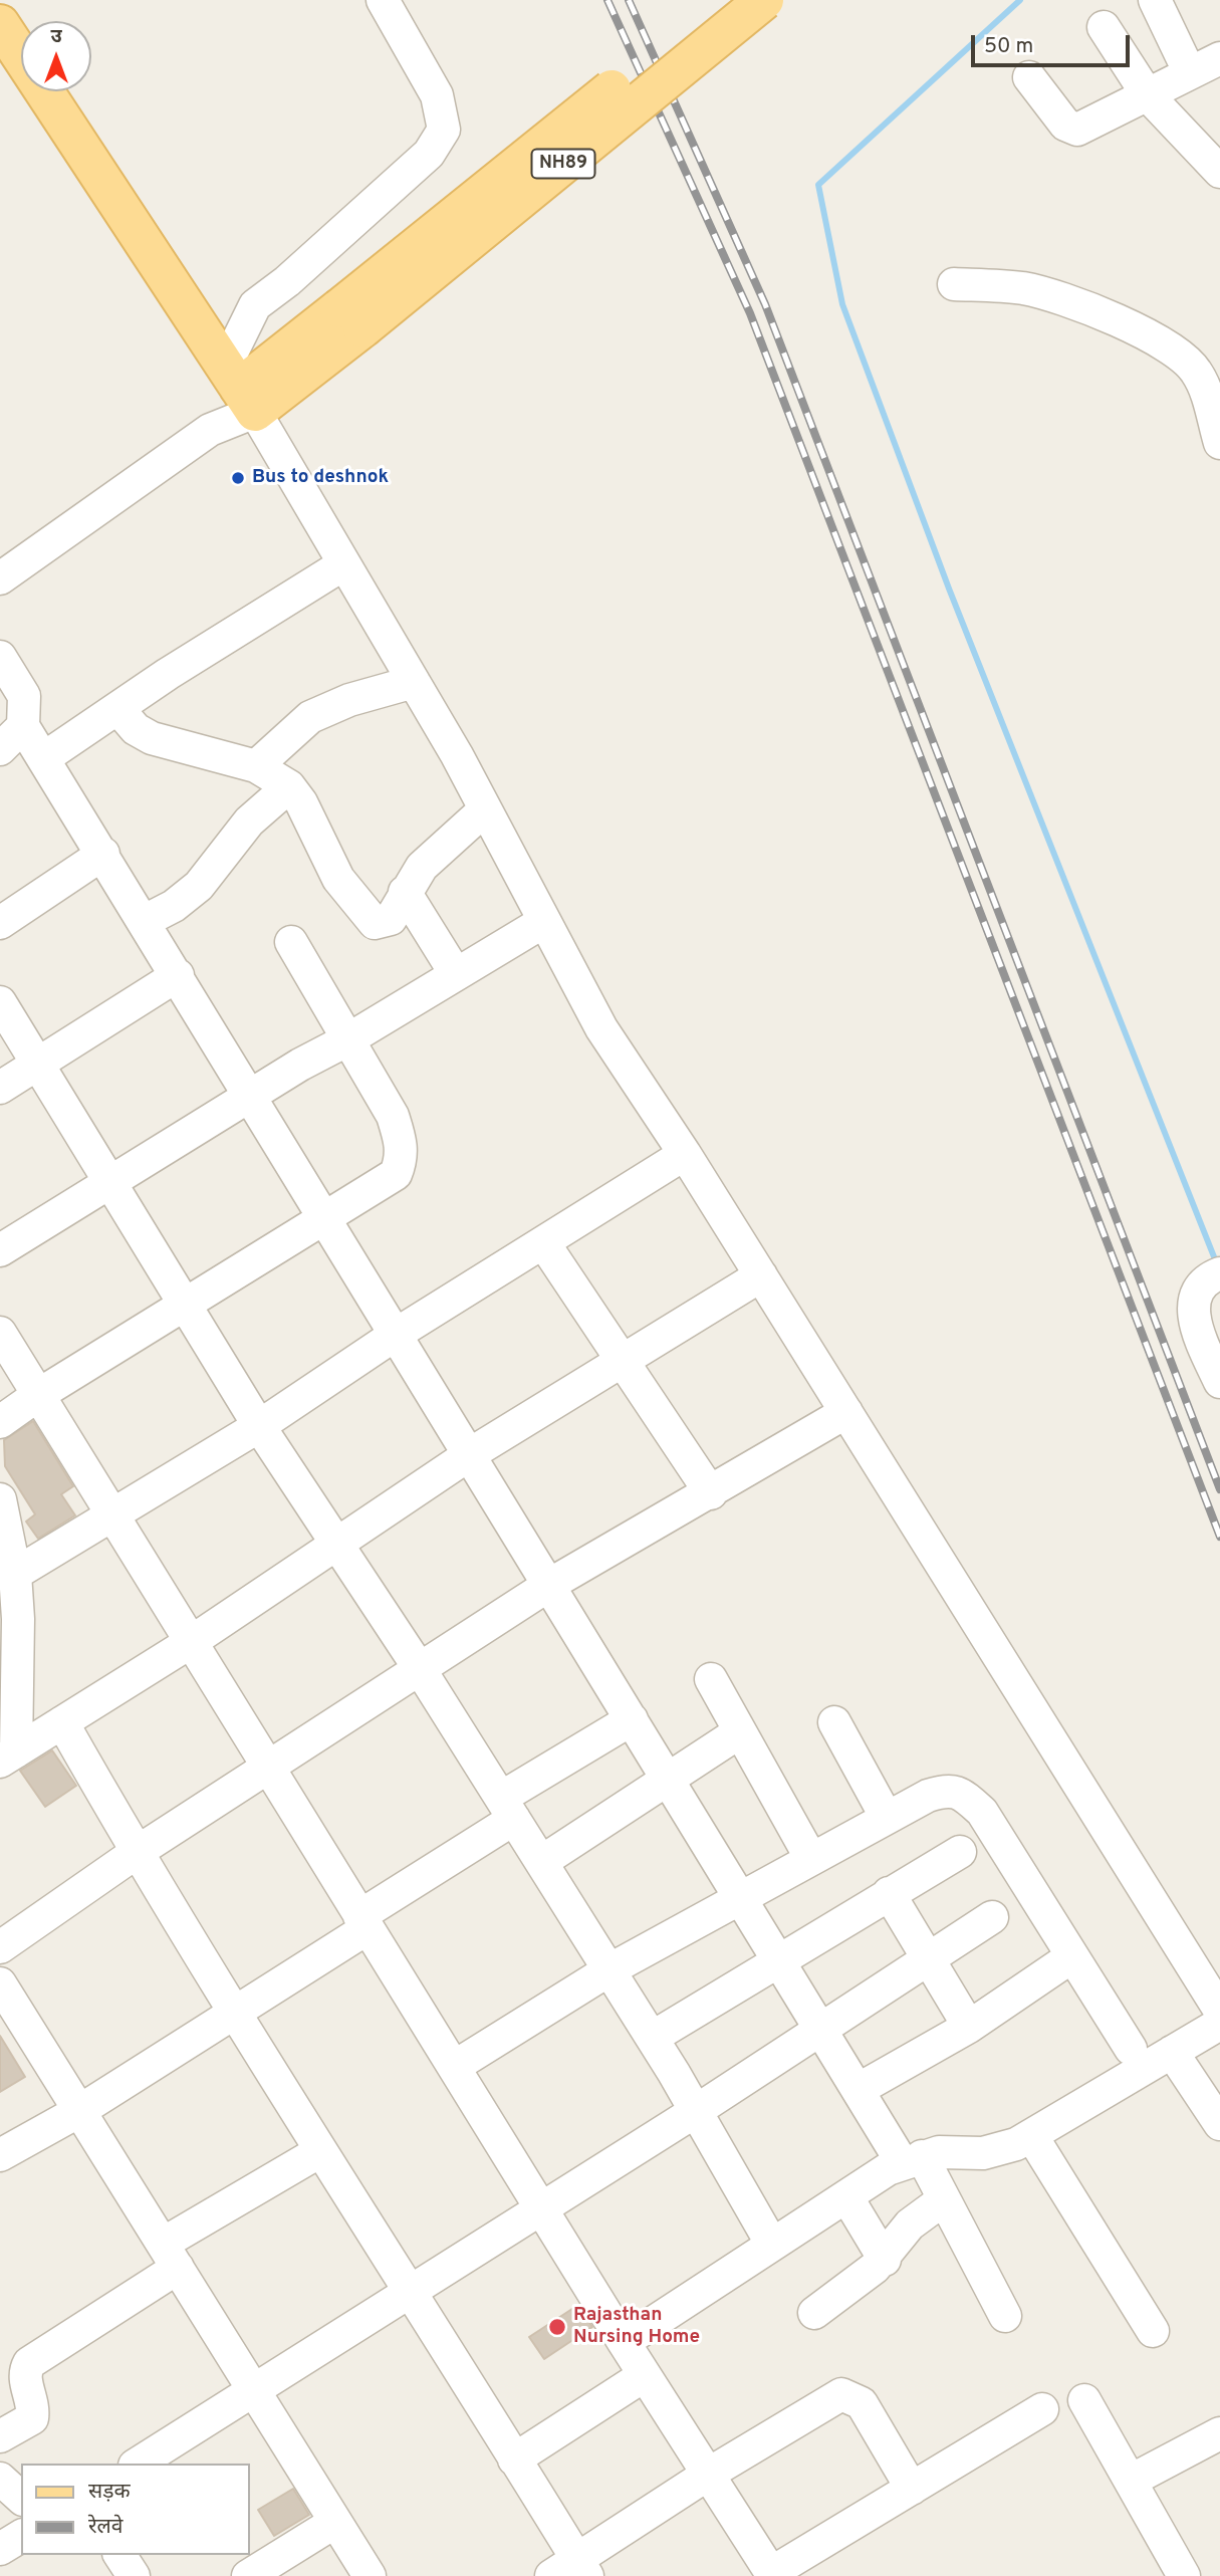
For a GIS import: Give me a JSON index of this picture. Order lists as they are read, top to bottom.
{
  "streets": {
    "main road": ["NH89"]
  },
  "places": ["Bus to deshnok", "Rajasthan Nursing Home"],
  "legend": ["सड़क", "रेलवे"],
  "scale_bar": "50 m",
  "north": "top"
}
